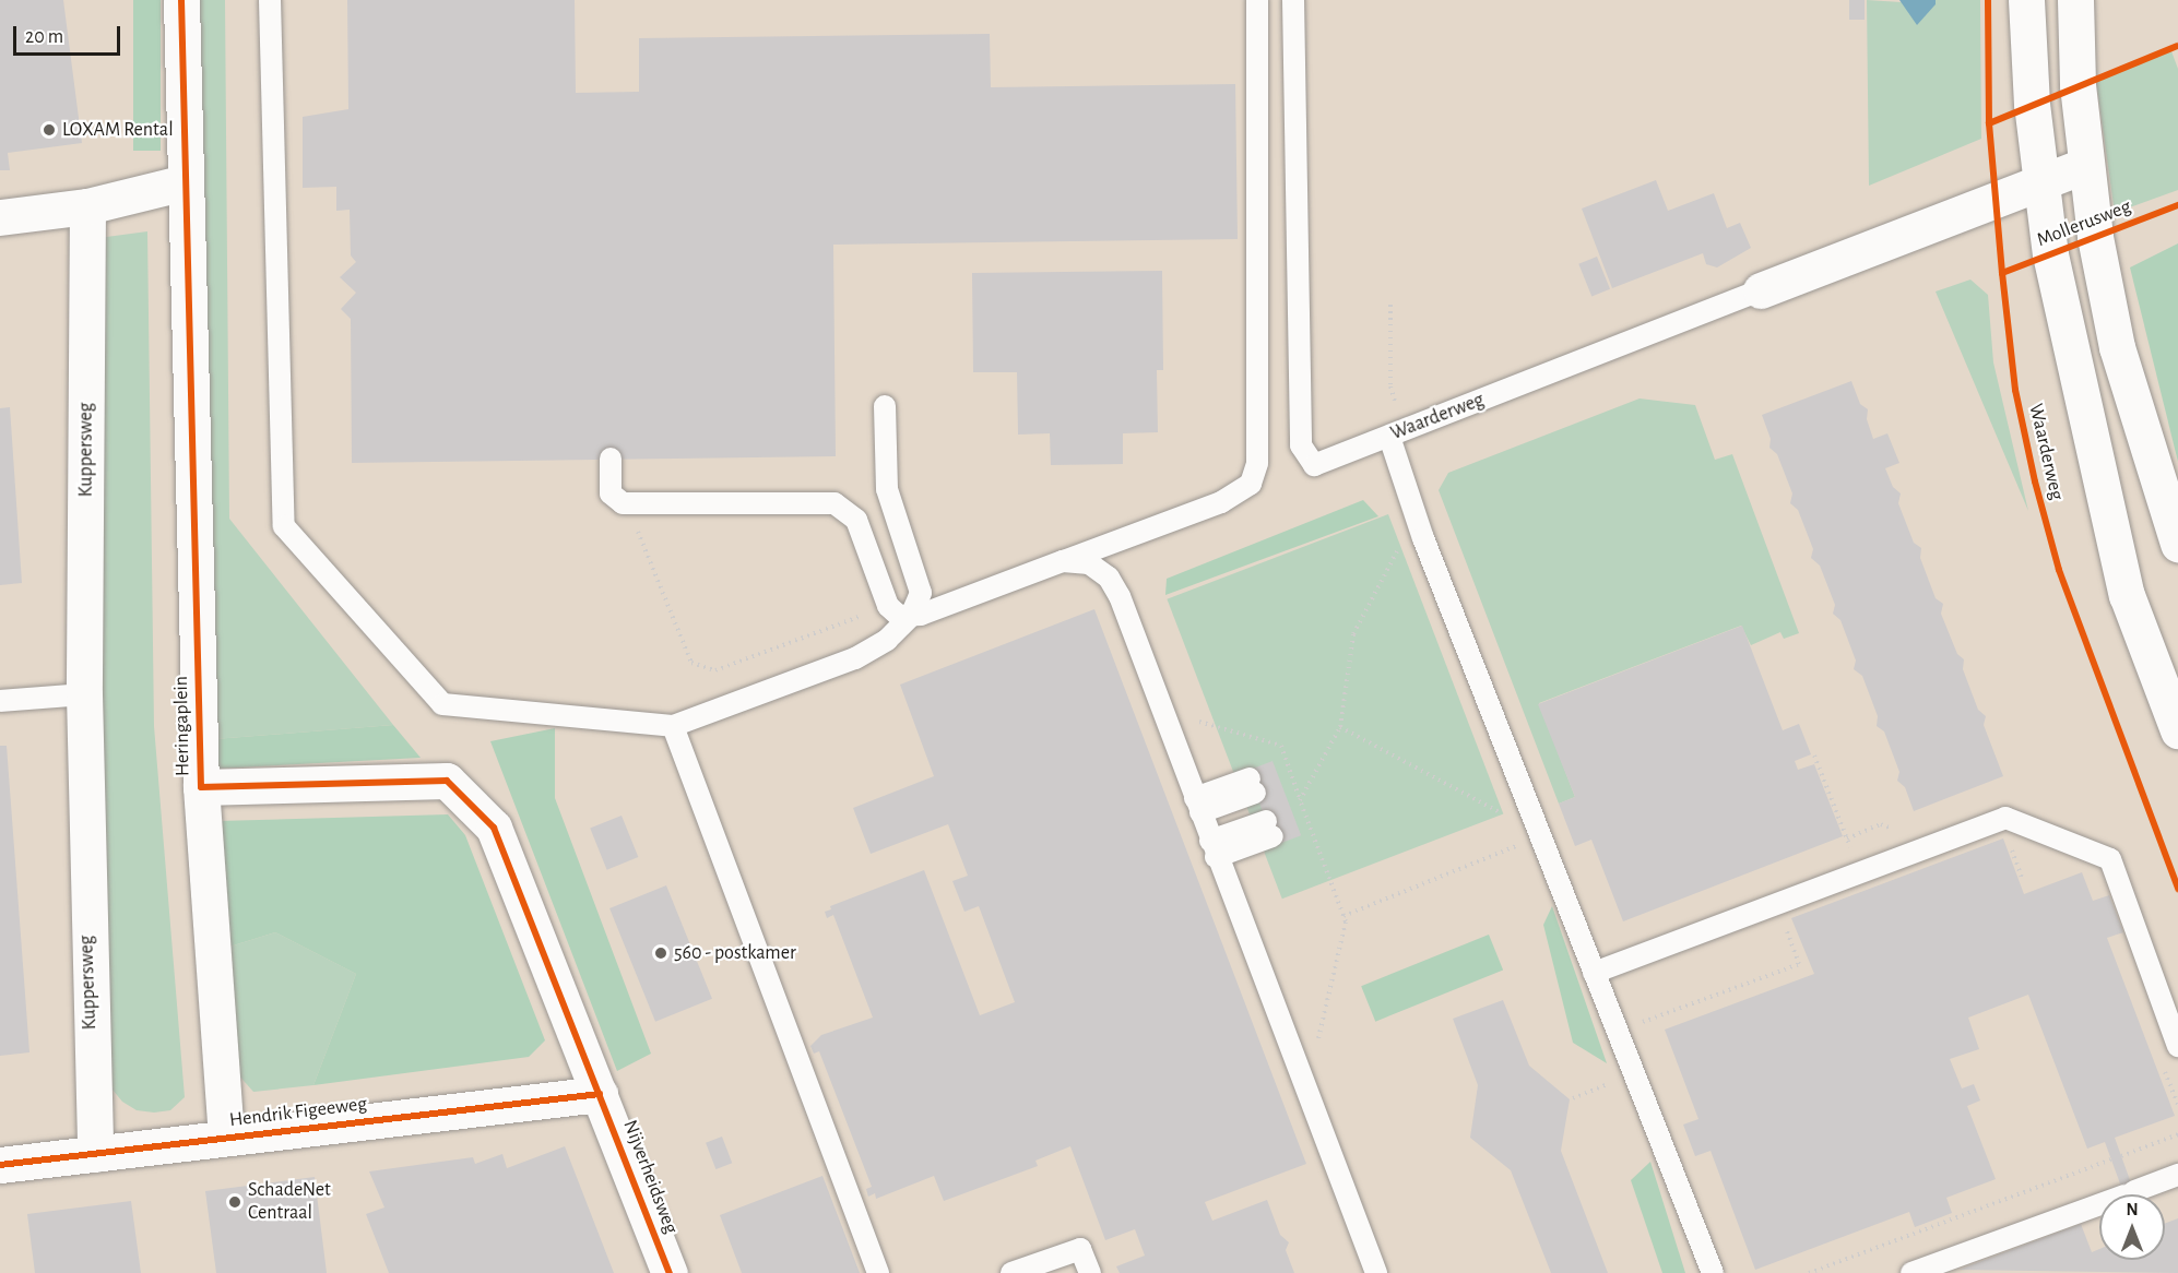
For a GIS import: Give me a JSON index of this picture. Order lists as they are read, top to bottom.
{
  "streets": {
    "street": [
      "Waarderweg",
      "Kuppersweg",
      "Heringaplein",
      "Hendrik Figeeweg",
      "Nijverheidsweg"
    ],
    "cycle path": ["Mollerusweg"]
  },
  "crossings": [
    ["Kuppersweg", "Hendrik Figeeweg"],
    ["Heringaplein", "Hendrik Figeeweg"],
    ["Heringaplein", "Nijverheidsweg"],
    ["Hendrik Figeeweg", "Nijverheidsweg"]
  ],
  "places": ["LOXAM Rental", "560 - postkamer", "SchadeNet Centraal"],
  "scale_bar": "20 m",
  "north": "top"
}
